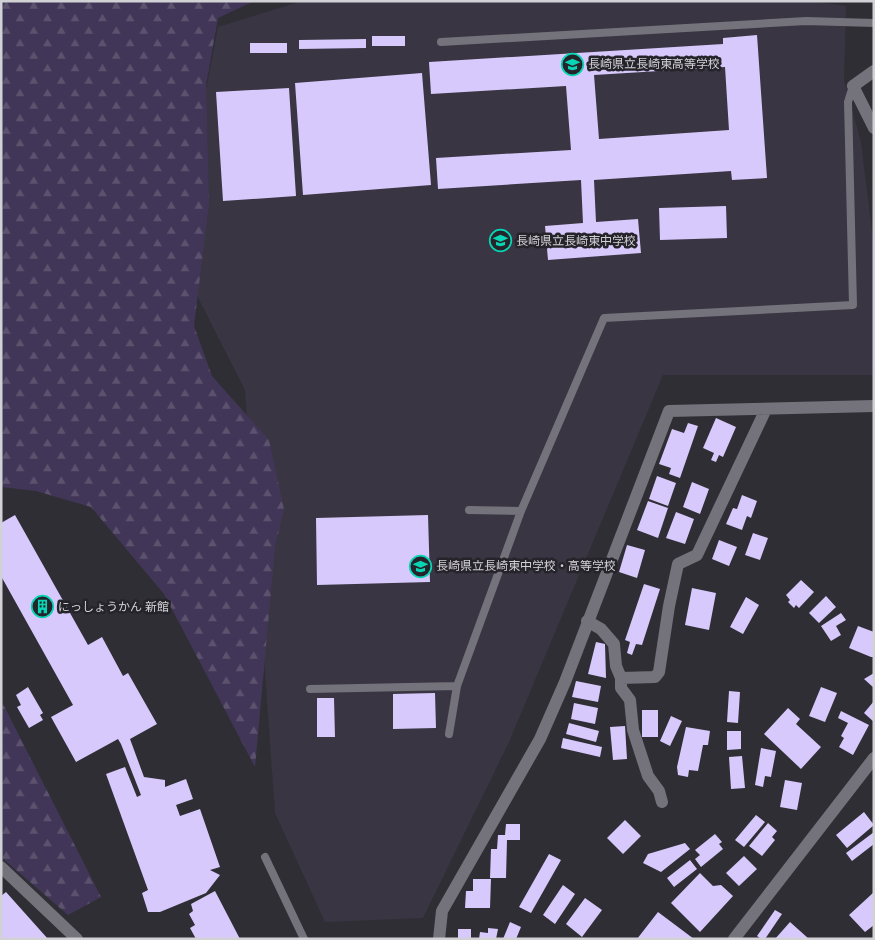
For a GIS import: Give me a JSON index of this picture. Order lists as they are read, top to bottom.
{
  "places": {
    "school or university": ["長崎県立長崎東高等学校", "長崎県立長崎東中学校", "長崎県立長崎東中学校・高等学校"],
    "building": ["にっしょうかん 新館"]
  }
}
